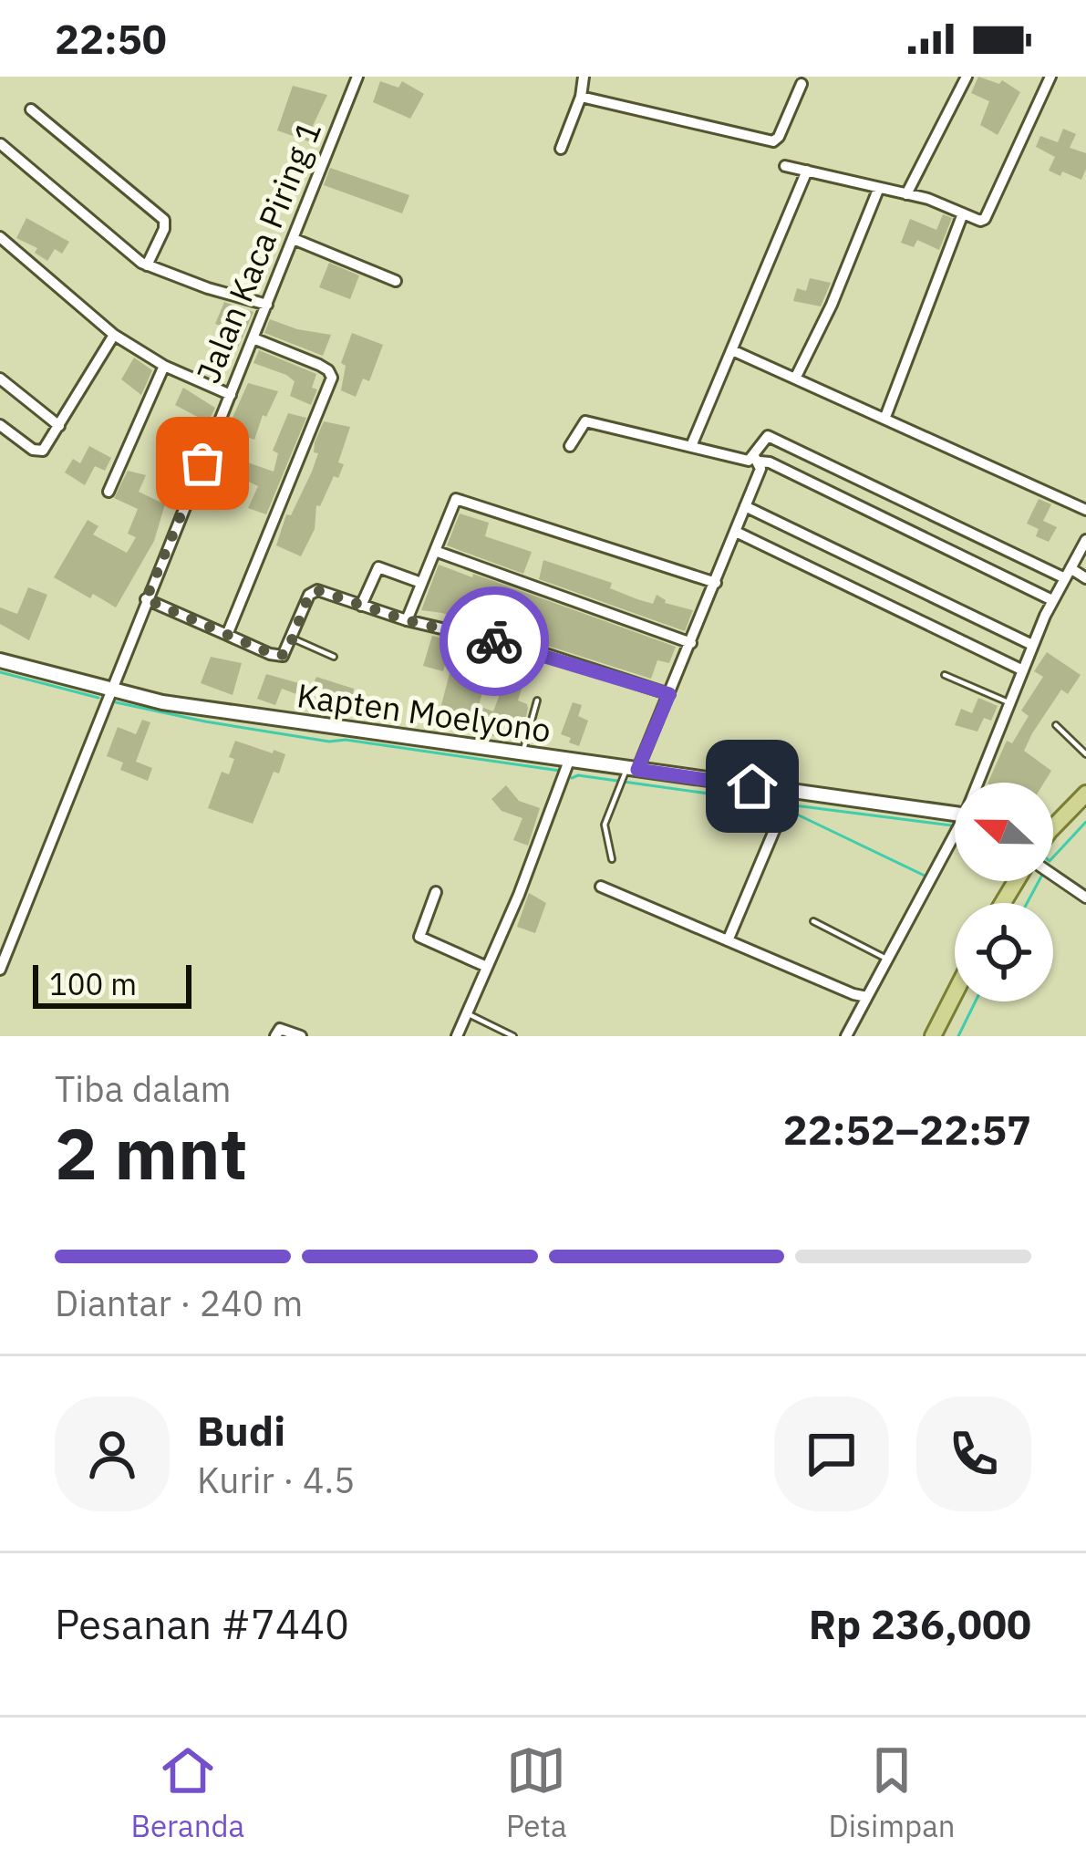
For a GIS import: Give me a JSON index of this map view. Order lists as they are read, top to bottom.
{
  "streets": {
    "street": ["Jalan Kaca Piring 1", "Kapten Moelyono"]
  },
  "crossings": [
    ["Jalan Kaca Piring 1", "Kapten Moelyono"]
  ],
  "scale_bar": "100 m",
  "north": "left",
  "page": {
    "status": "22:50",
    "scale": "100 m",
    "heading": ["2 mnt", "Tiba dalam", "22:52–22:57"],
    "panel": [
      "Budi",
      "Kurir · 4.5",
      "Pesanan #7440",
      "Rp 236,000"
    ],
    "bar": "Diantar · 240 m",
    "tabs": ["Beranda", "Peta", "Disimpan"]
  }
}
